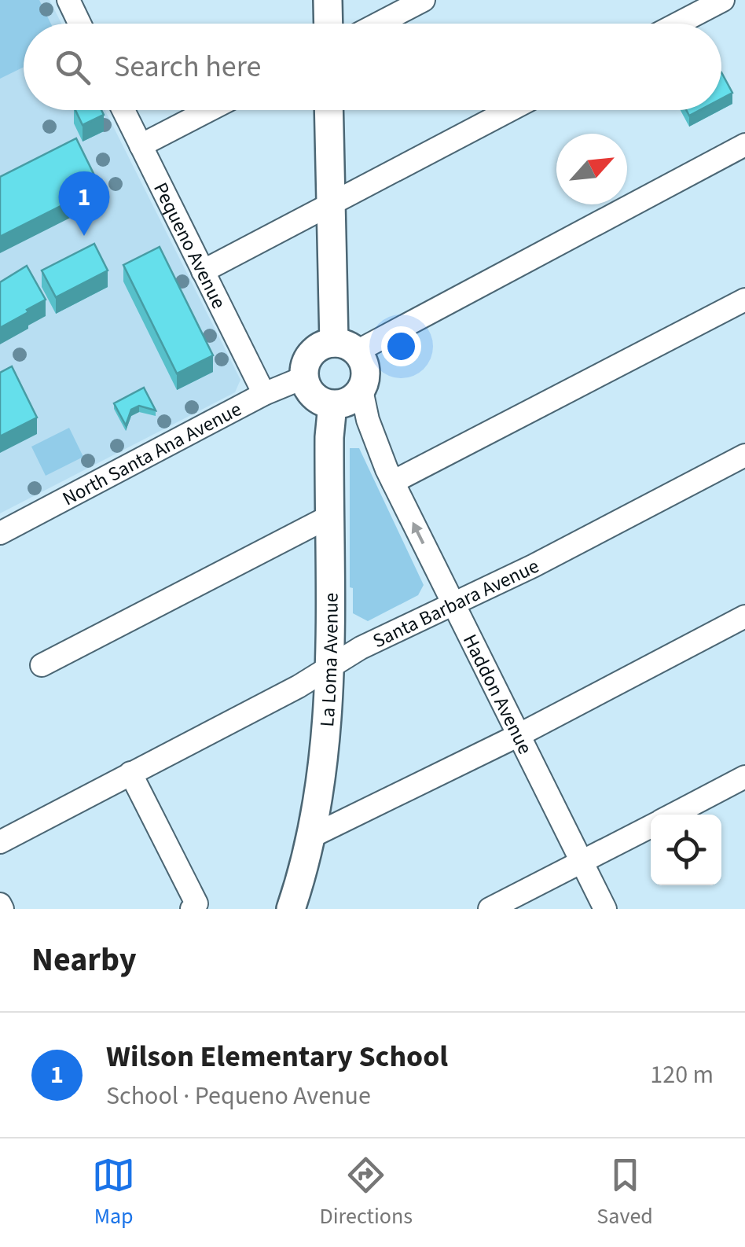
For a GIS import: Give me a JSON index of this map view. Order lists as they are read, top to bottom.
{
  "streets": {
    "main road": ["La Loma Avenue"],
    "street": [
      "Pequeno Avenue",
      "North Santa Ana Avenue",
      "Santa Barbara Avenue",
      "Haddon Avenue"
    ]
  },
  "crossings": [
    ["Pequeno Avenue", "North Santa Ana Avenue"],
    ["North Santa Ana Avenue", "La Loma Avenue"],
    ["North Santa Ana Avenue", "Haddon Avenue"],
    ["Santa Barbara Avenue", "La Loma Avenue"],
    ["Santa Barbara Avenue", "Haddon Avenue"],
    ["La Loma Avenue", "Haddon Avenue"]
  ],
  "north": "top right",
  "page": {
    "search": "Search here",
    "pins": "1",
    "heading": "Nearby",
    "list": [
      {
        "mark": "1",
        "name": "Wilson Elementary School",
        "note": "School · Pequeno Avenue",
        "value": "120 m"
      }
    ],
    "nav": ["Map", "Directions", "Saved"]
  }
}
